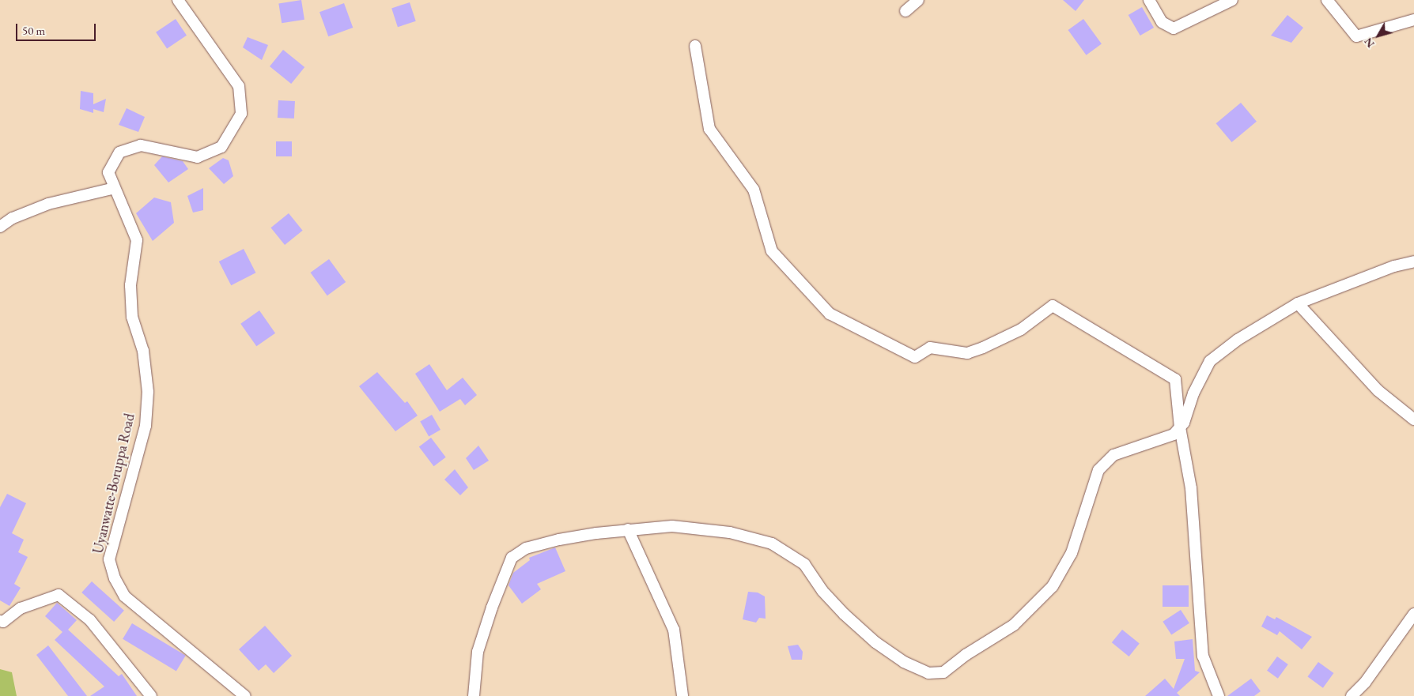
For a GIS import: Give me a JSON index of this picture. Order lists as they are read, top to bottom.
{
  "streets": {
    "street": ["Uyanwatte-Boruppa Road"]
  },
  "scale_bar": "50 m",
  "north": "bottom left"
}
